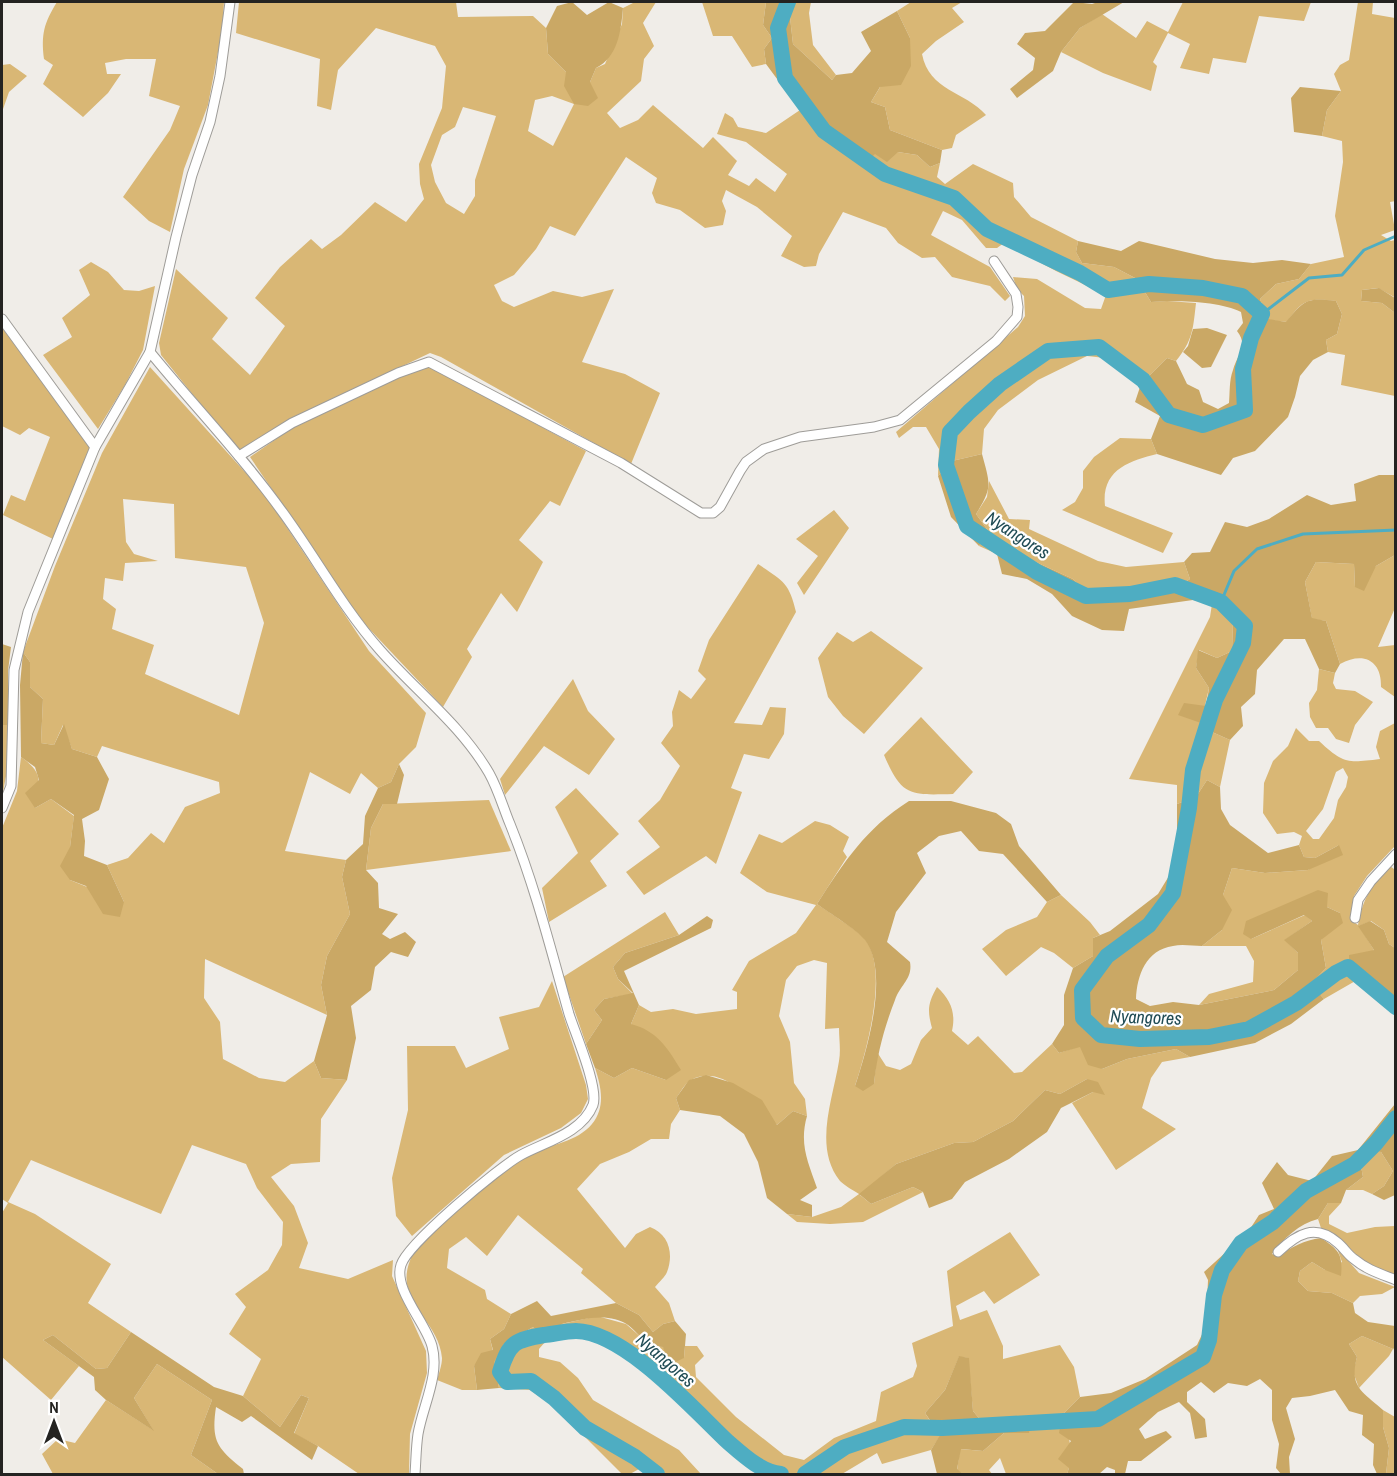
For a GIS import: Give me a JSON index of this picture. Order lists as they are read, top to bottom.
{
  "water": ["Nyangores"],
  "north": "top"
}
